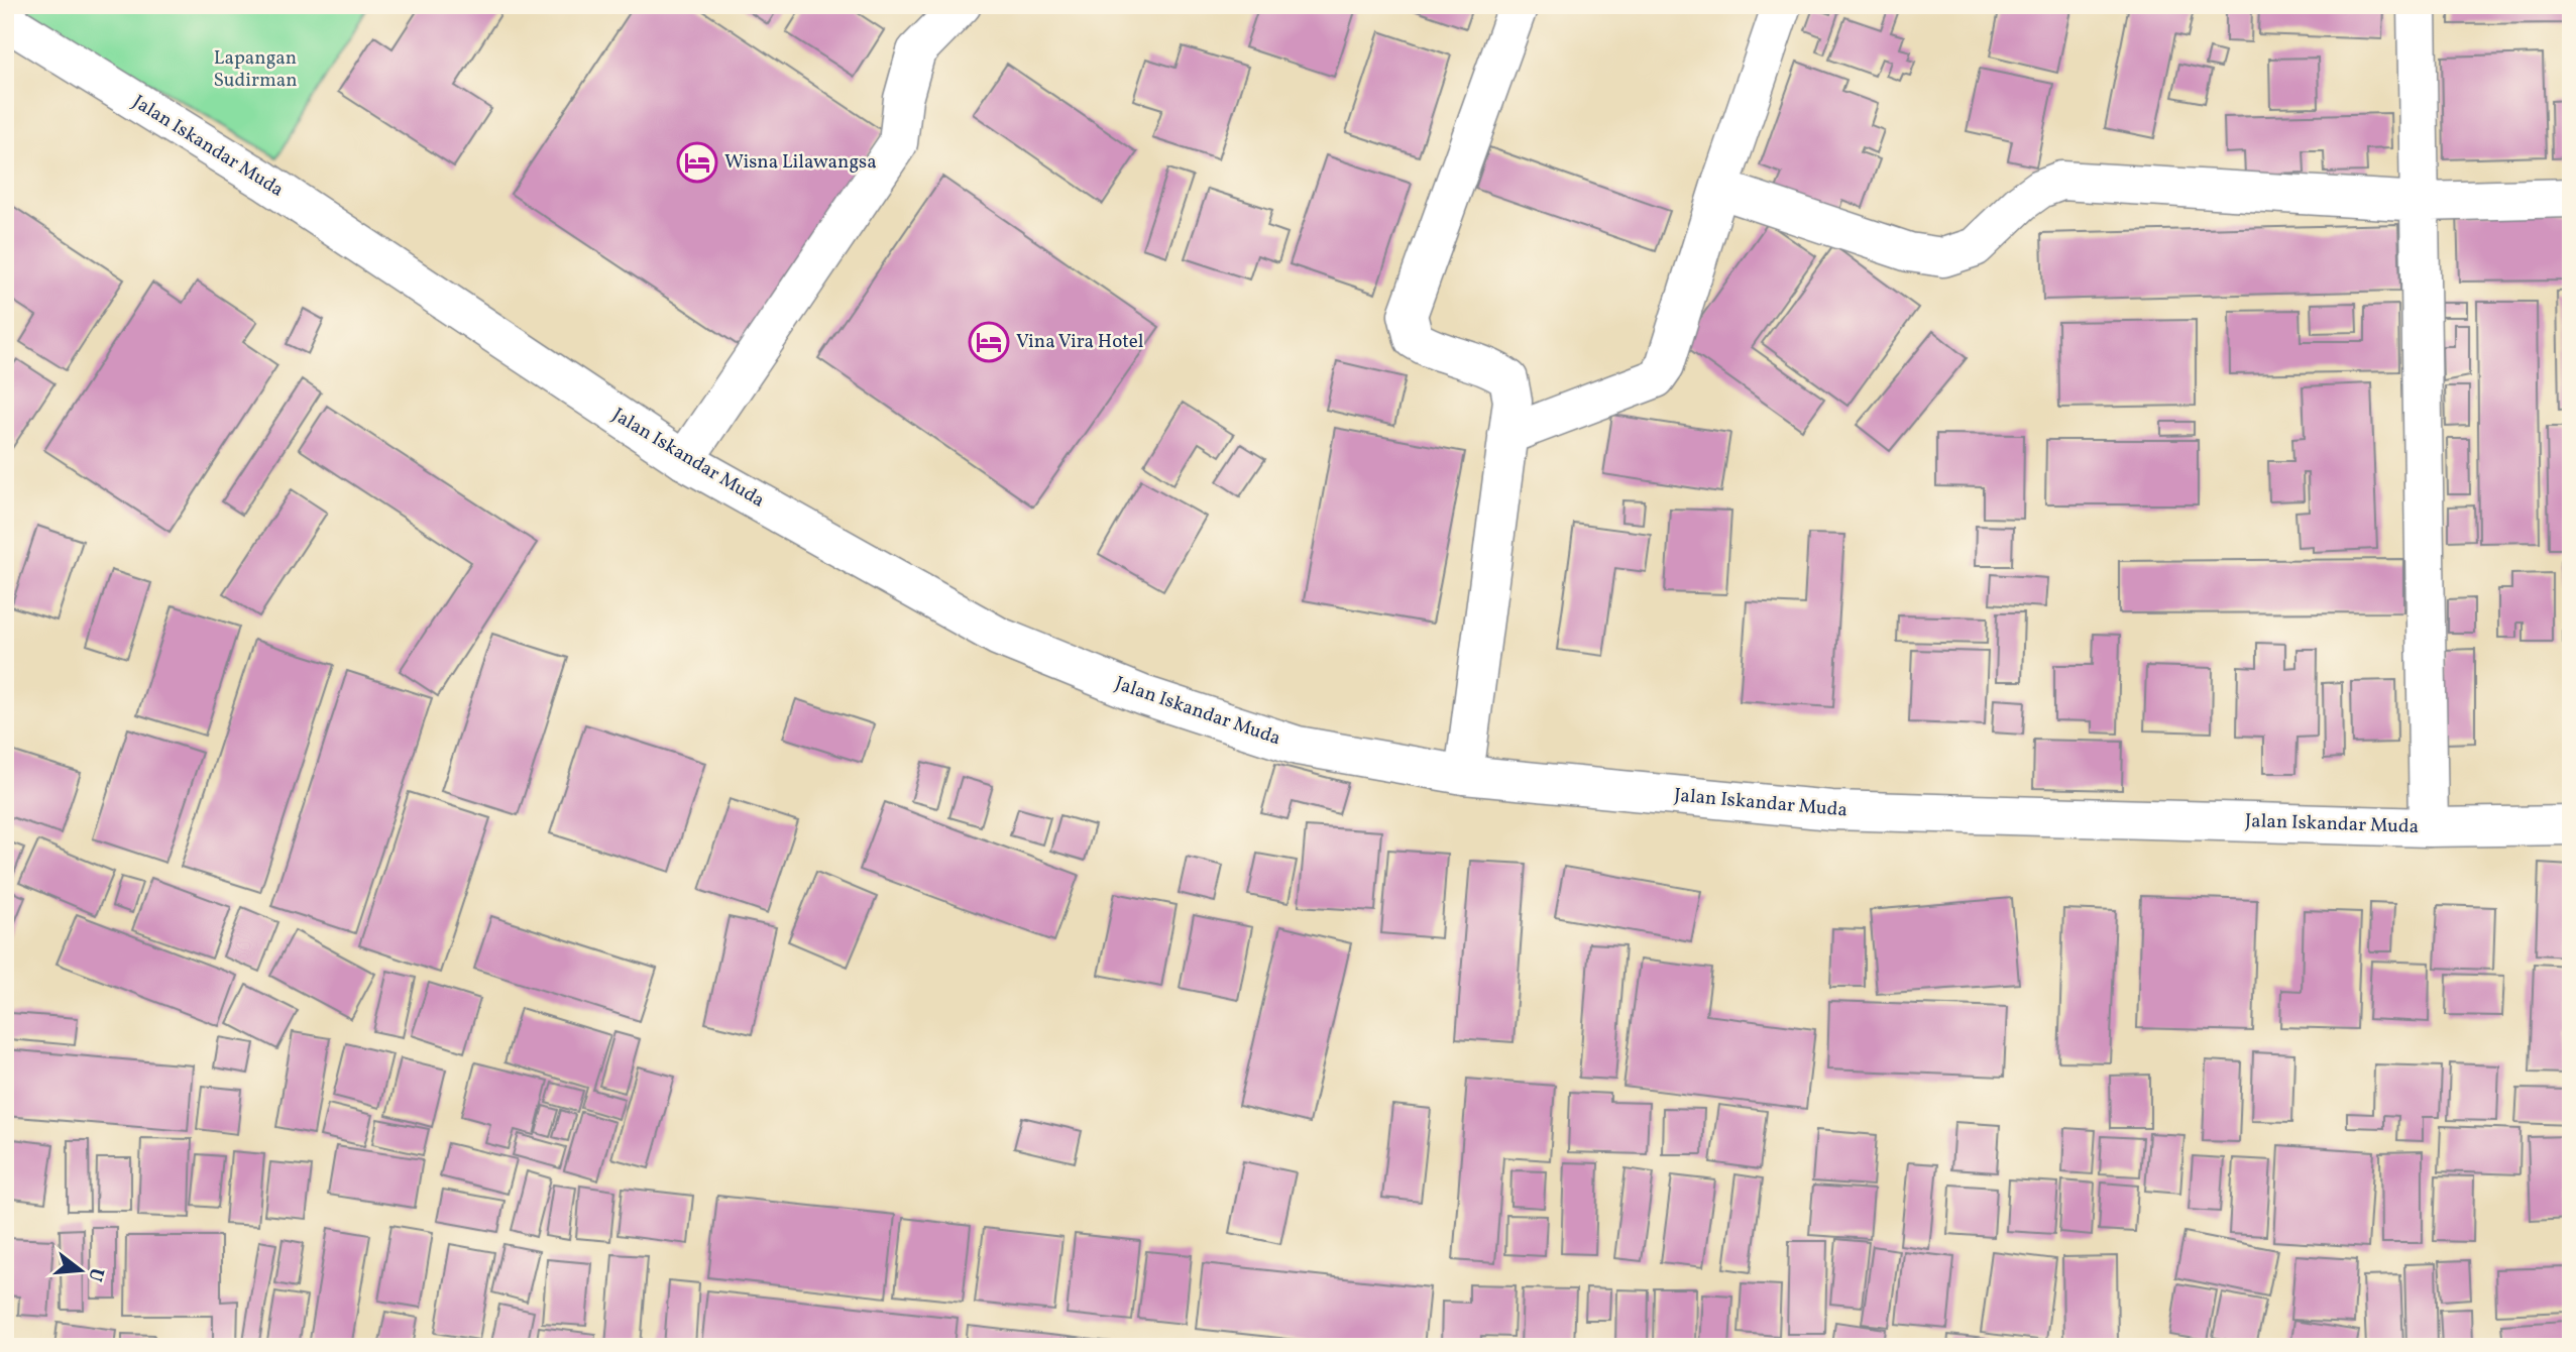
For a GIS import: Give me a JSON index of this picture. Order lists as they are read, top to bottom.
{
  "streets": {
    "street": ["Jalan Iskandar Muda"]
  },
  "parks": ["Lapangan Sudirman"],
  "places": {
    "hotel": ["Wisna Lilawangsa", "Vina Vira Hotel"]
  },
  "north": "right"
}
